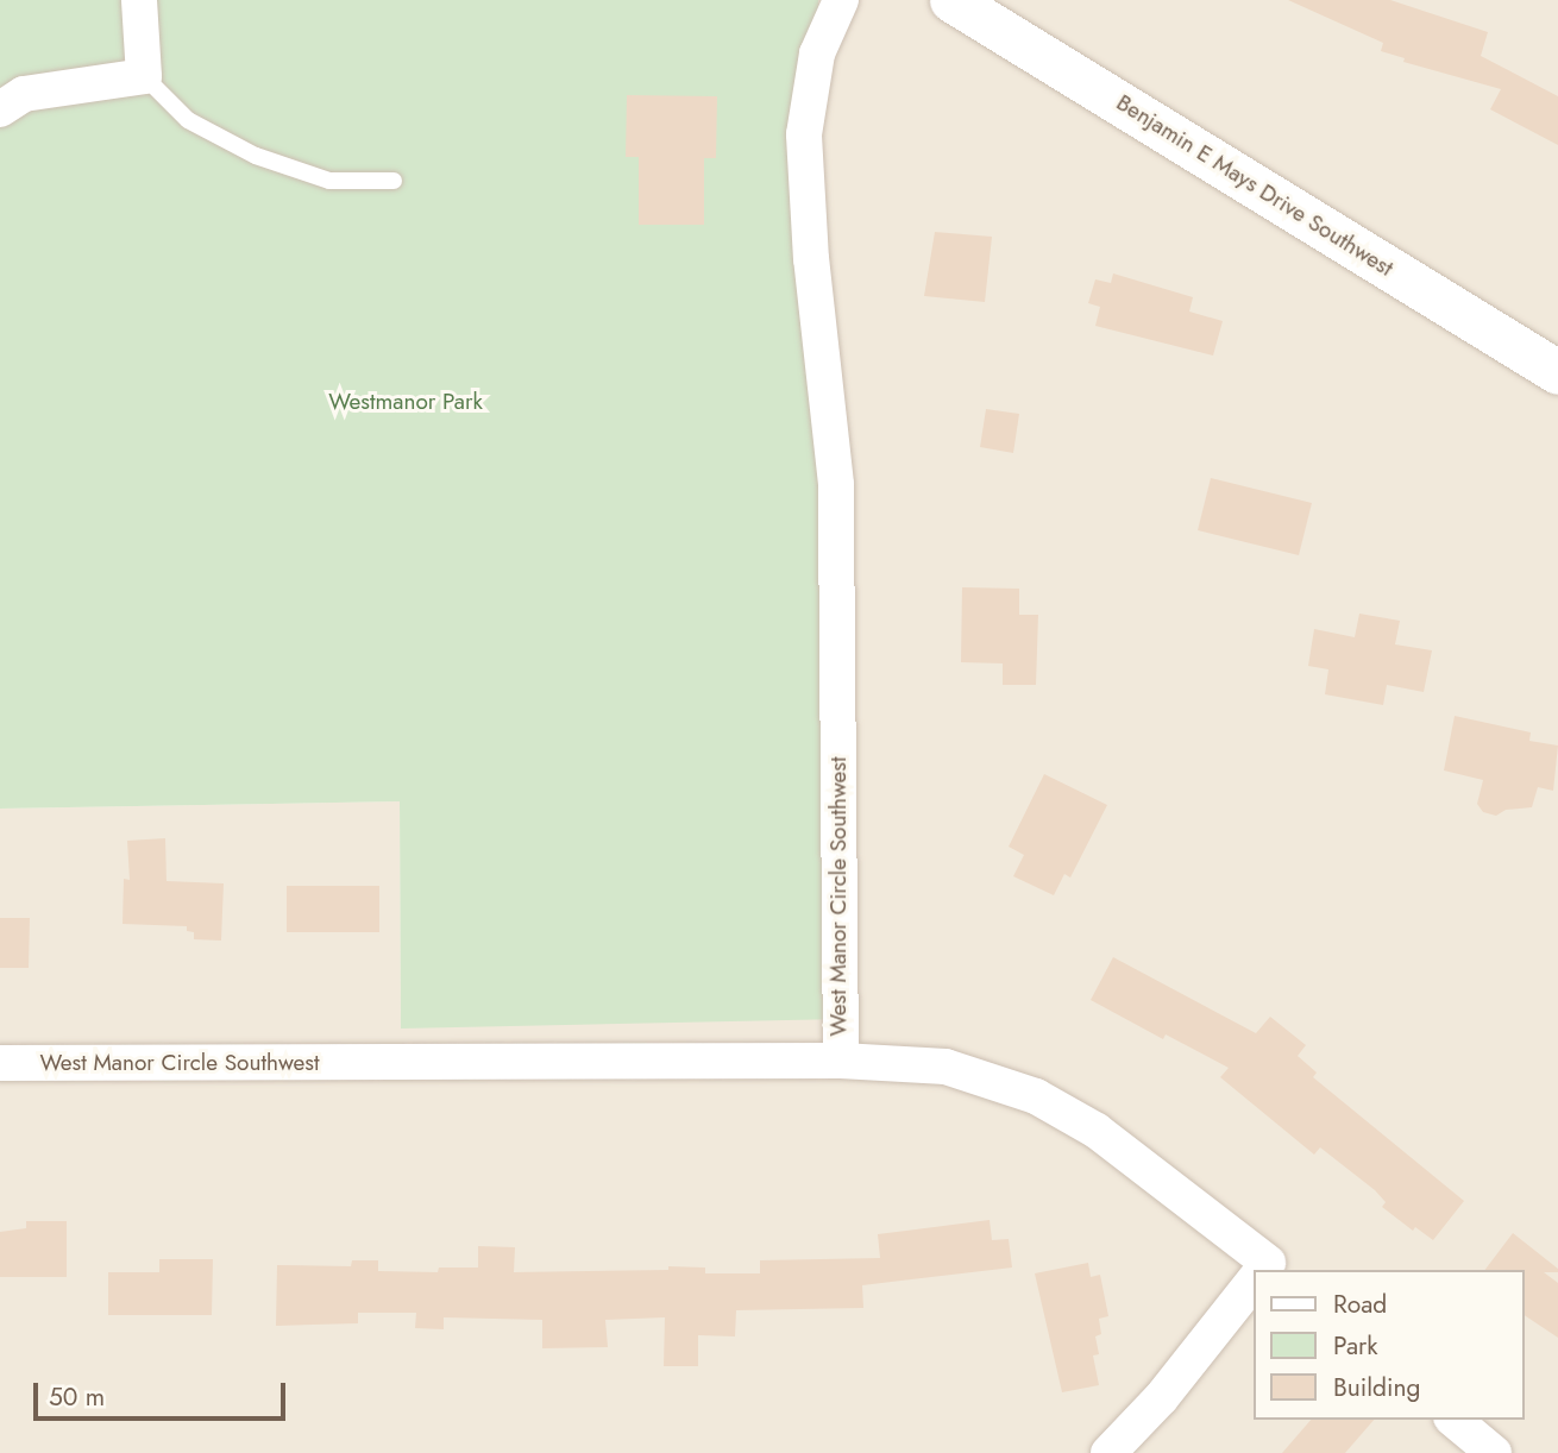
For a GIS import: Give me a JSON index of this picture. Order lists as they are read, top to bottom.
{
  "streets": {
    "street": ["Benjamin E Mays Drive Southwest", "West Manor Circle Southwest"]
  },
  "parks": ["Westmanor Park"],
  "legend": ["Road", "Park", "Building"],
  "scale_bar": "50 m"
}
